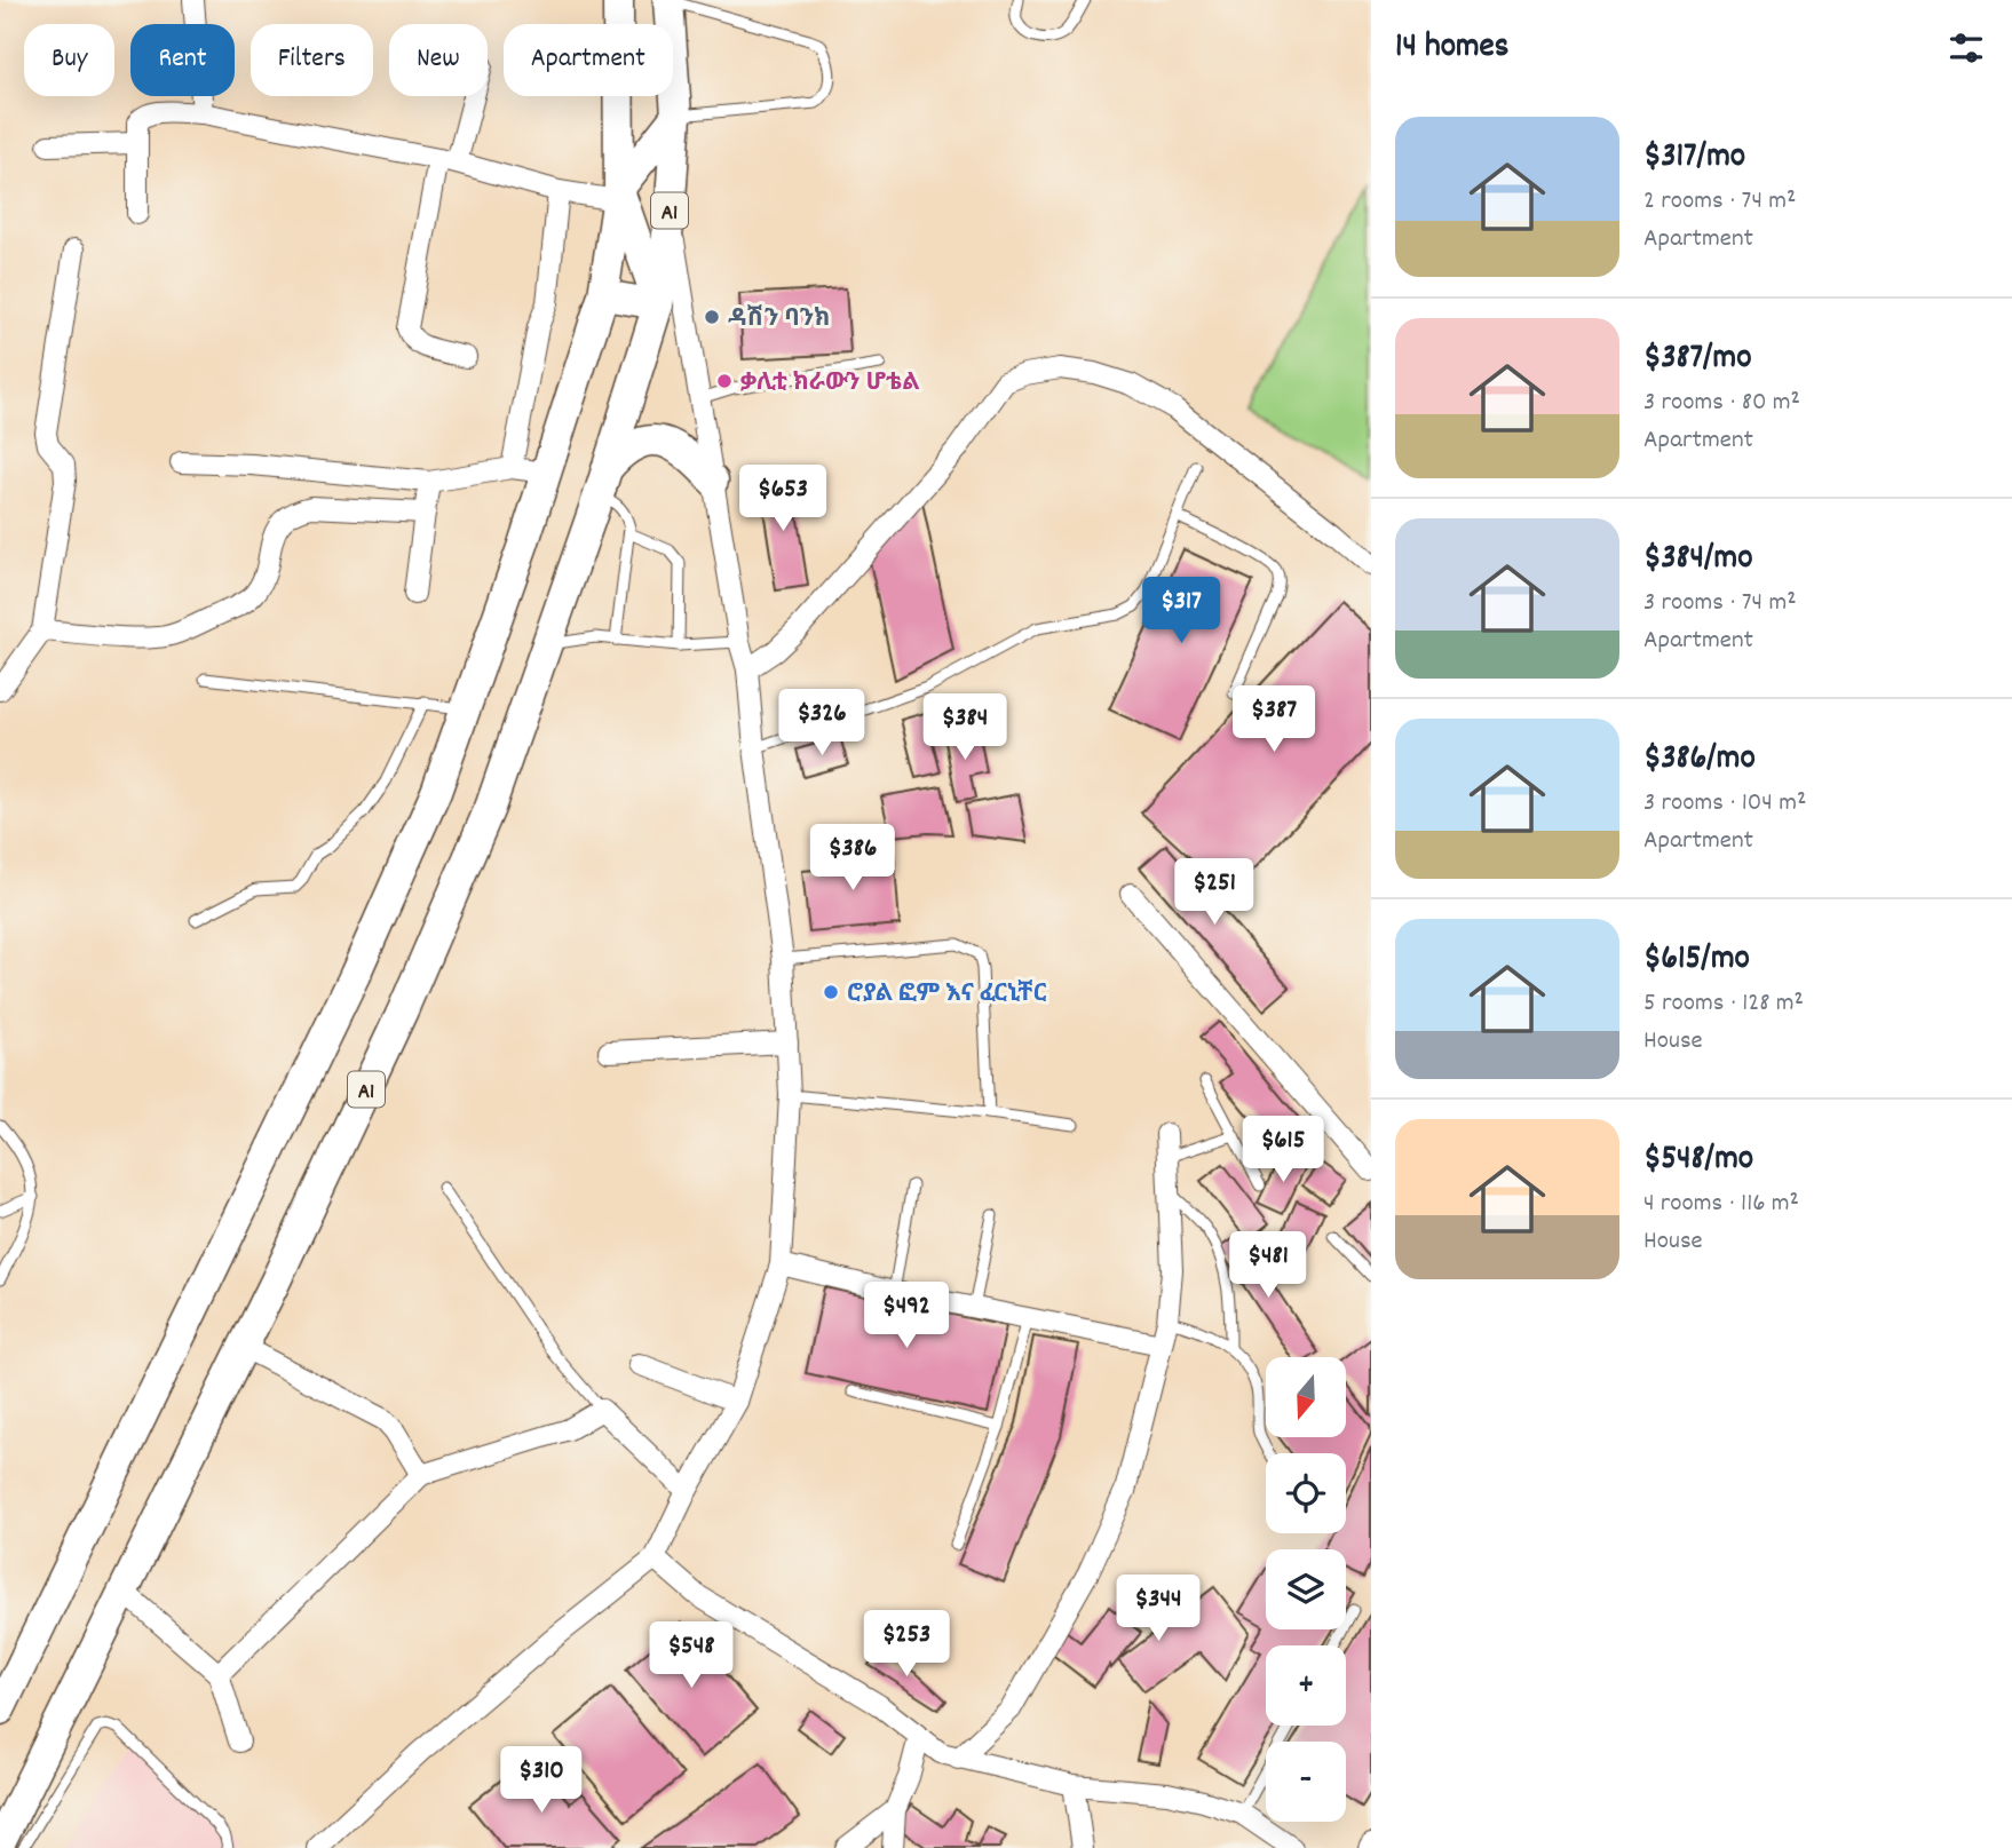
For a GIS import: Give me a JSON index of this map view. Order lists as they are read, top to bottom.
{
  "streets": {
    "main road": ["A1"]
  },
  "places": ["ዳሽን ባንክ", "ቃሊቲ ክራውን ሆቴል", "ሮያል ፎም እና ፈርኒቸር"],
  "north": "bottom",
  "page": {
    "heading": "14 homes",
    "chip": [
      "Buy",
      "Rent",
      "Filters",
      "New",
      "Apartment"
    ],
    "list": [
      {
        "name": "$317/mo",
        "note": "2 rooms · 74 m² · Apartment"
      },
      {
        "name": "$387/mo",
        "note": "3 rooms · 80 m² · Apartment"
      },
      {
        "name": "$384/mo",
        "note": "3 rooms · 74 m² · Apartment"
      },
      {
        "name": "$386/mo",
        "note": "3 rooms · 104 m² · Apartment"
      },
      {
        "name": "$615/mo",
        "note": "5 rooms · 128 m² · House"
      },
      {
        "name": "$548/mo",
        "note": "4 rooms · 116 m² · House"
      }
    ],
    "price": [
      "$653",
      "$317",
      "$387",
      "$326",
      "$384",
      "$386",
      "$251",
      "$615",
      "$481",
      "$492",
      "$344",
      "$253",
      "$548",
      "$310"
    ],
    "map_buttons": ["+", "−"]
  }
}
